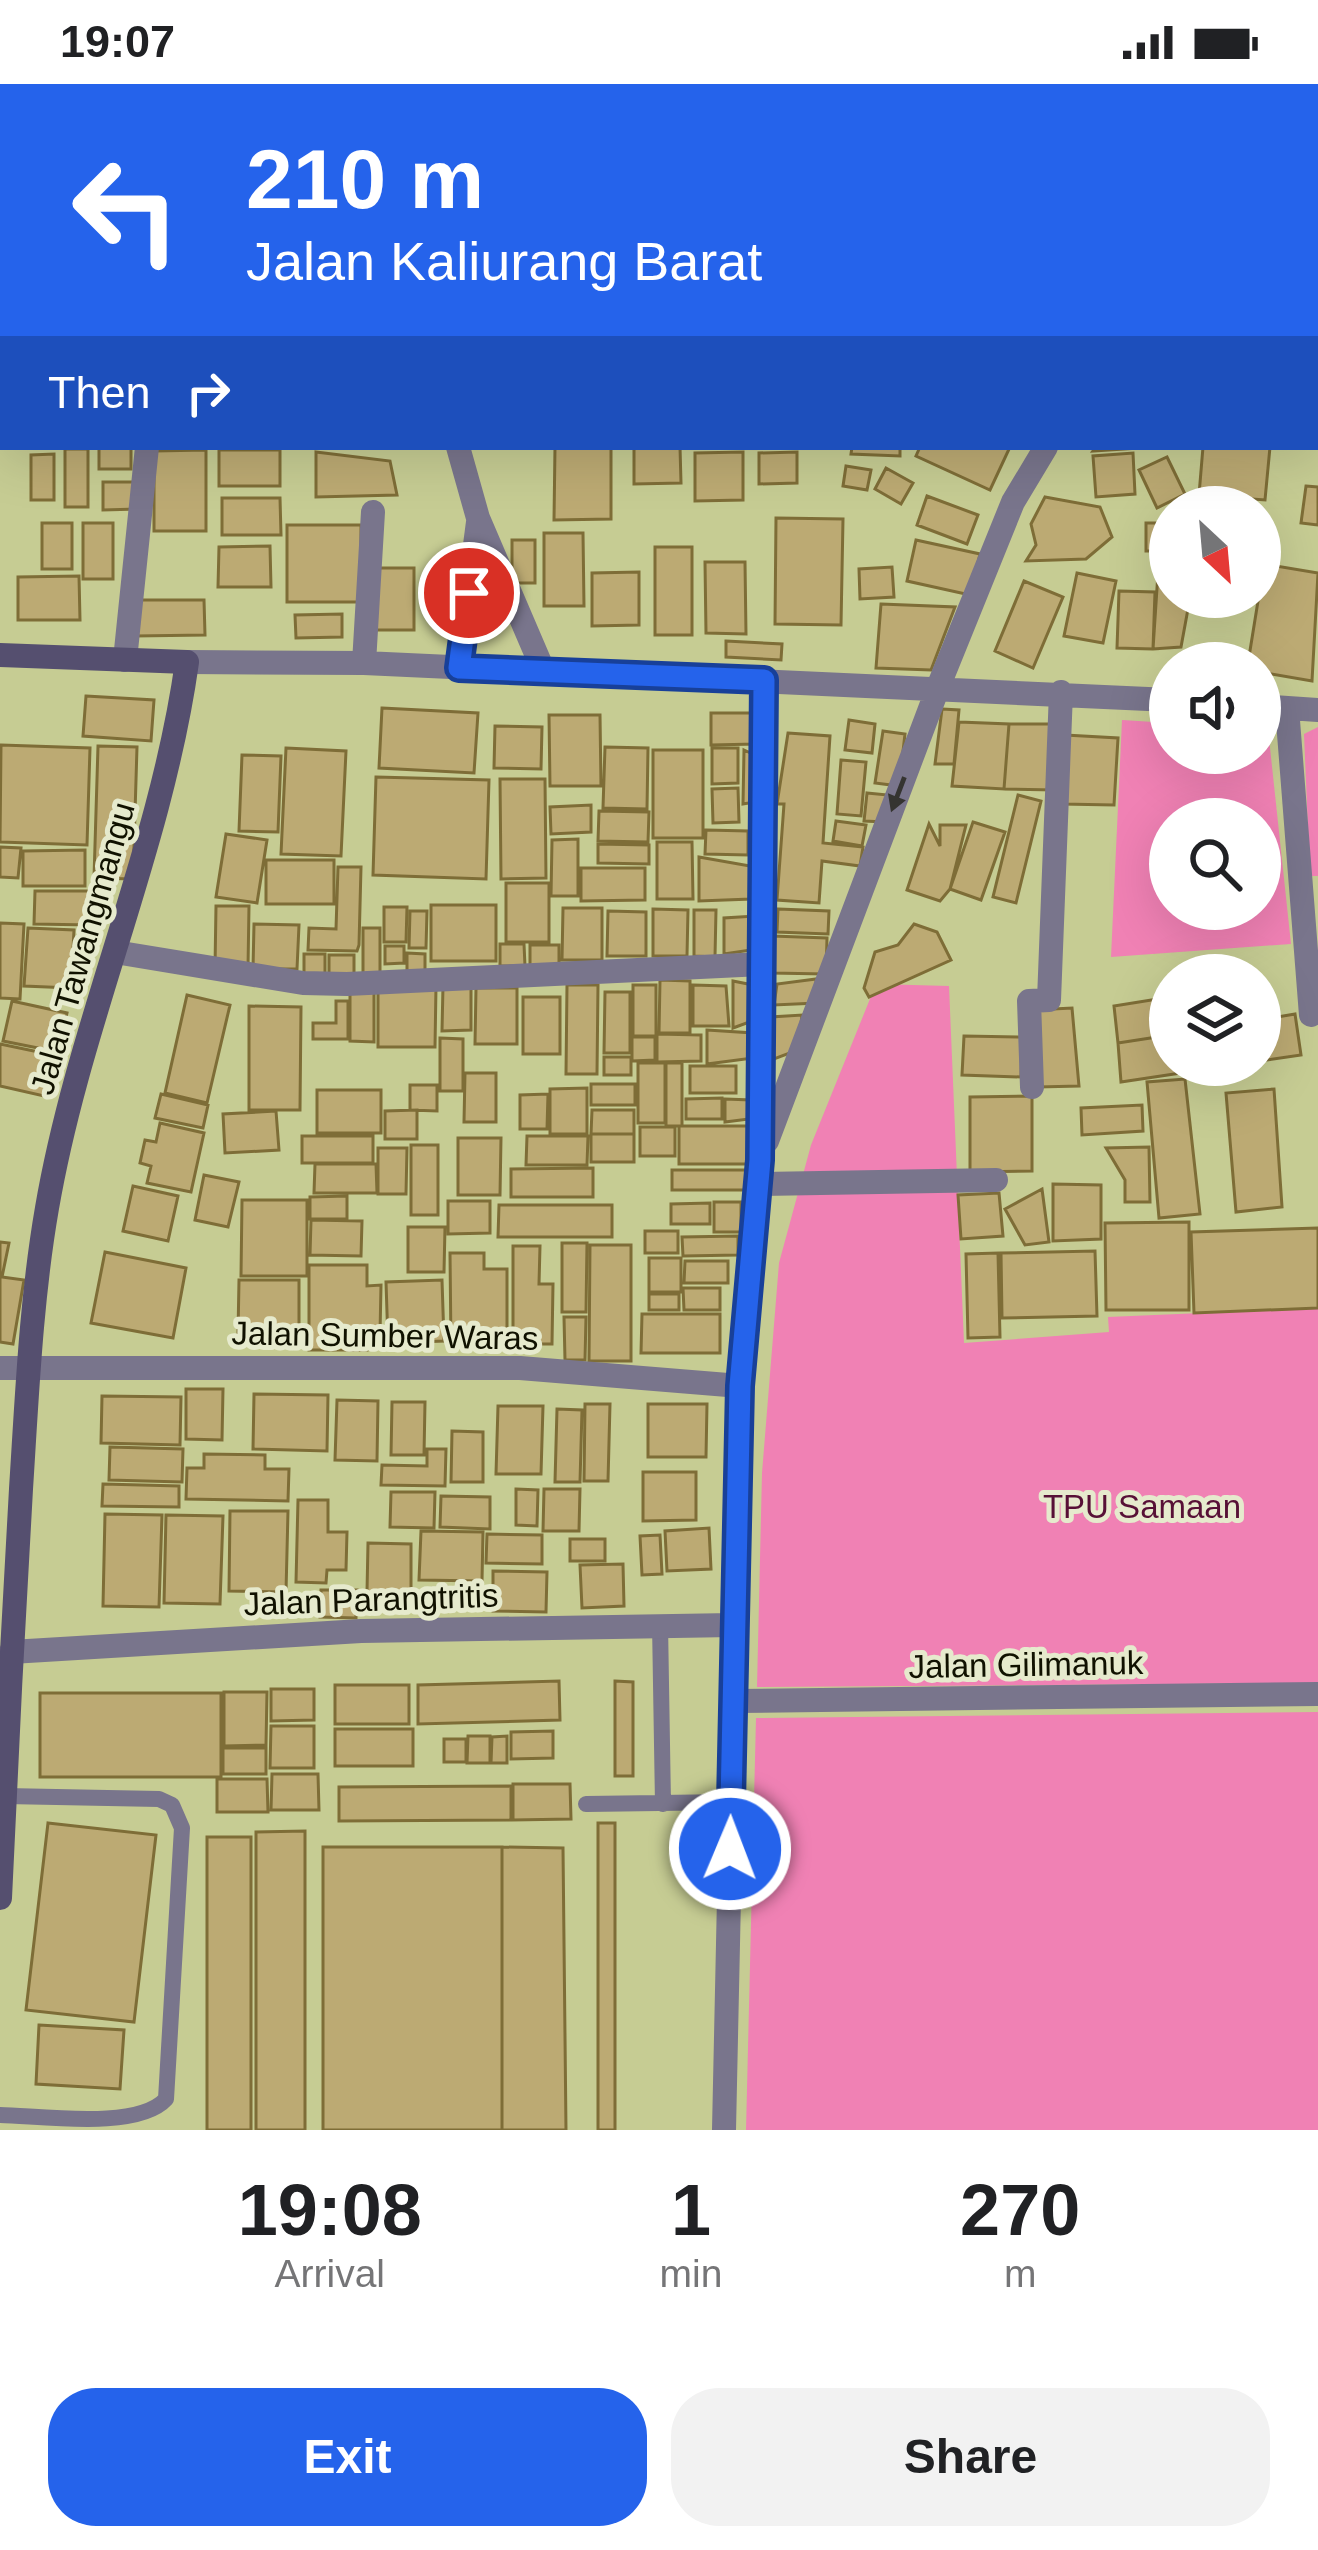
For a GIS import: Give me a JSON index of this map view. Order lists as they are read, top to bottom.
{
  "streets": {
    "main road": ["Jalan Tawangmangu"],
    "street": ["Jalan Sumber Waras", "Jalan Parangtritis", "Jalan Gilimanuk"]
  },
  "crossings": [
    ["Jalan Tawangmangu", "Jalan Sumber Waras"],
    ["Jalan Tawangmangu", "Jalan Parangtritis"]
  ],
  "parks": ["TPU Samaan"],
  "north": "bottom right",
  "page": {
    "status": "19:07",
    "turn": ["210 m", "Jalan Kaliurang Barat"],
    "then": "Then",
    "eta": [
      "19:08",
      "Arrival",
      "1",
      "min",
      "270",
      "m"
    ],
    "buttons": ["Exit", "Share"]
  }
}
